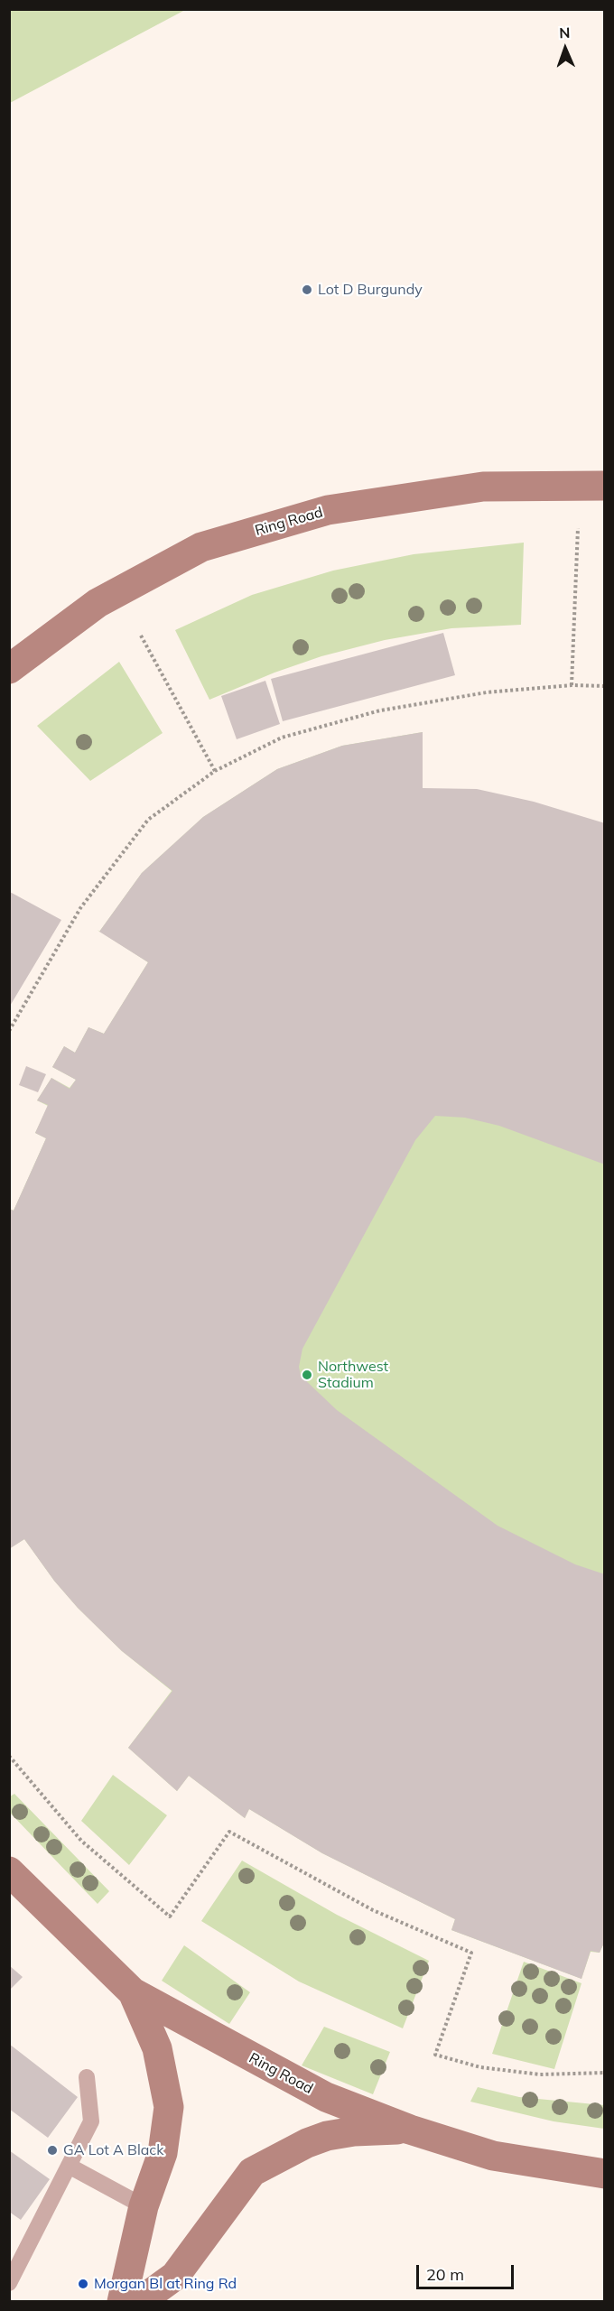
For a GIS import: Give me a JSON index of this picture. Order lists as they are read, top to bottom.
{
  "streets": {
    "main road": ["Ring Road"]
  },
  "places": [
    "Lot D Burgundy",
    "Northwest Stadium",
    "GA Lot A Black",
    "Morgan Bl at Ring Rd"
  ],
  "scale_bar": "20 m",
  "north": "top"
}
